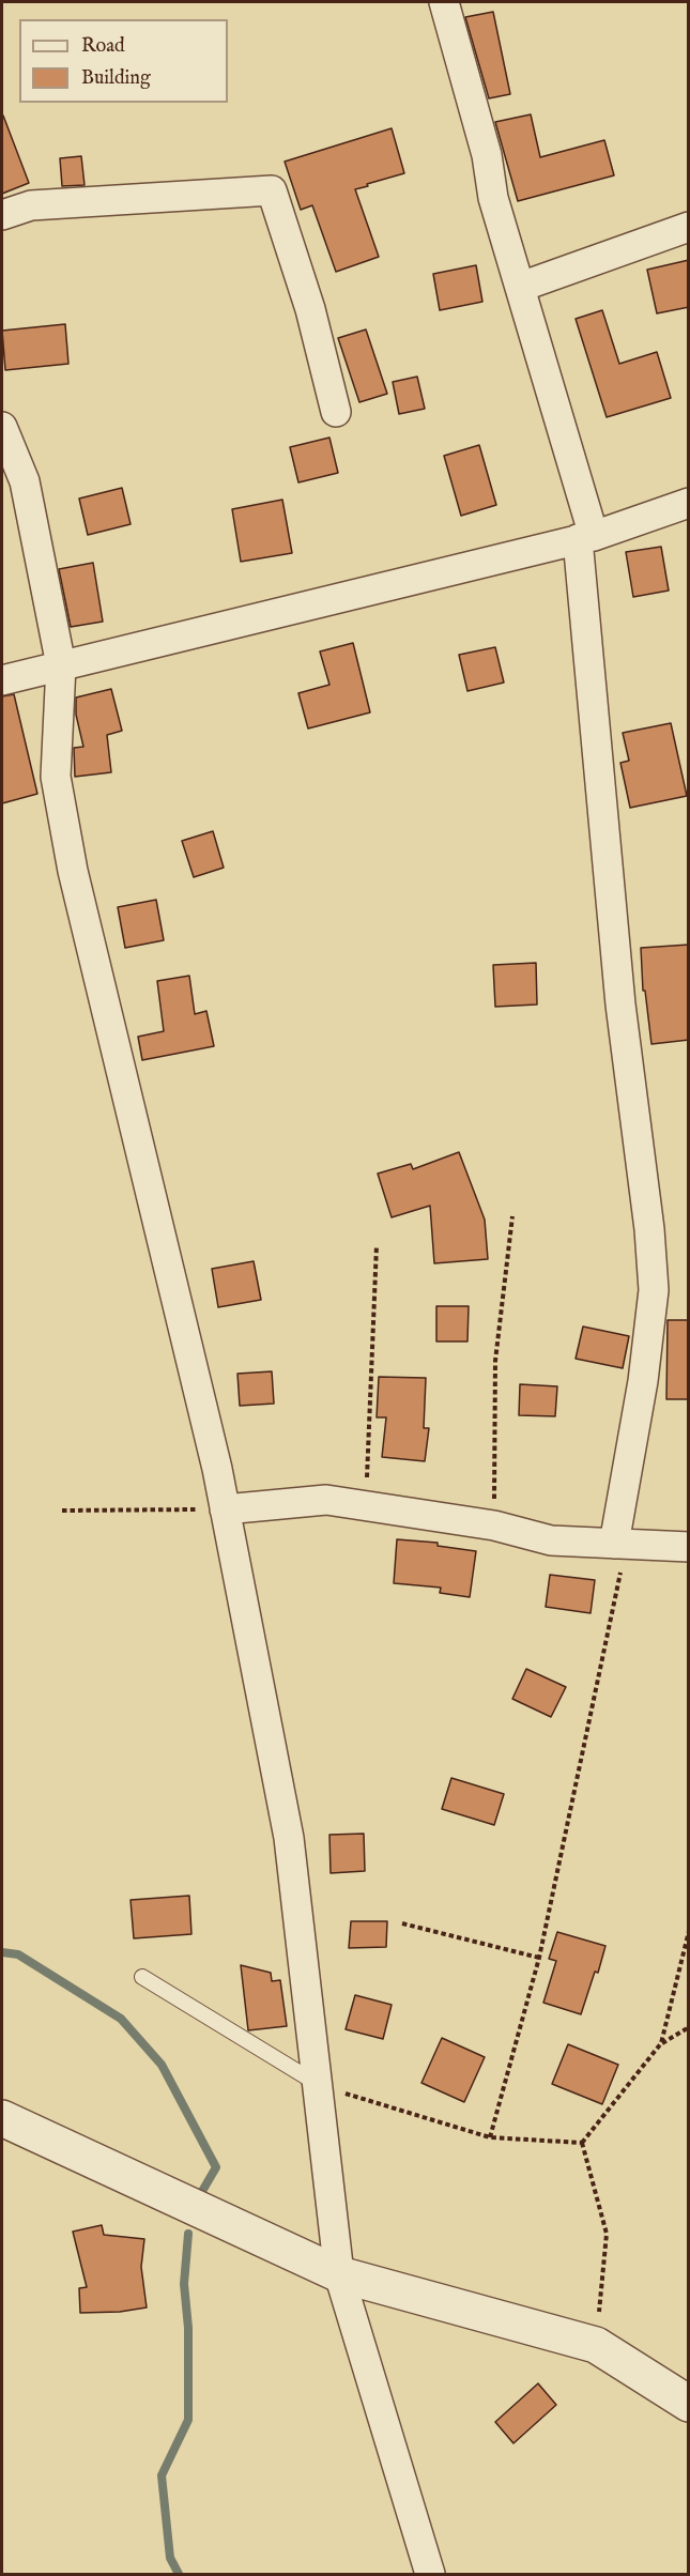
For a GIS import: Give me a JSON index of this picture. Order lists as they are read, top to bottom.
{
  "legend": ["Road", "Building"]
}
